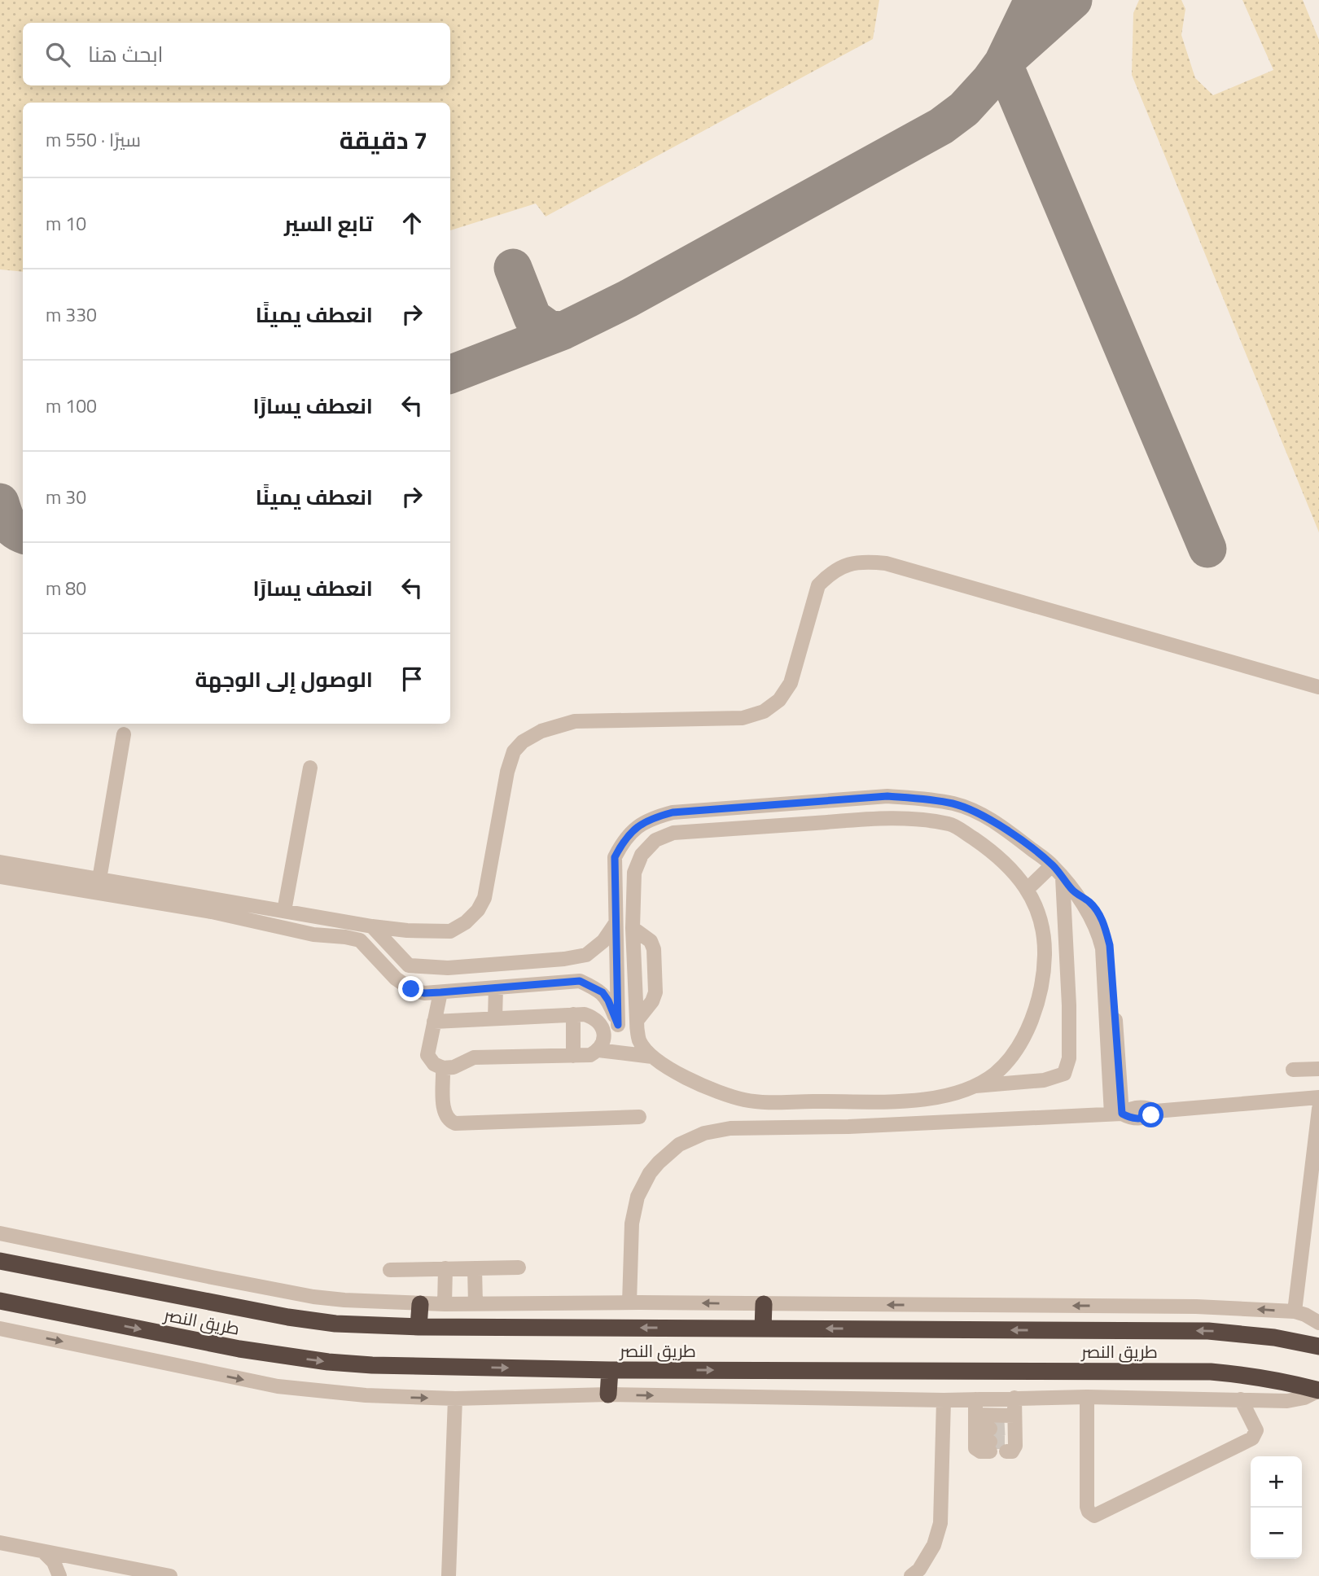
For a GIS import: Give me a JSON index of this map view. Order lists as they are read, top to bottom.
{
  "streets": {
    "highway": ["طريق النصر"]
  },
  "page": {
    "search": "ابحث هنا",
    "heading": ["7 دقيقة", "سيرًا · 550 m"],
    "list": [
      ["تابع السير", "10 m"],
      ["انعطف يمينًا", "330 m"],
      ["انعطف يسارًا", "100 m"],
      ["انعطف يمينًا", "30 m"],
      ["انعطف يسارًا", "80 m"],
      "الوصول إلى الوجهة"
    ],
    "map_buttons": ["+", "−"]
  }
}
